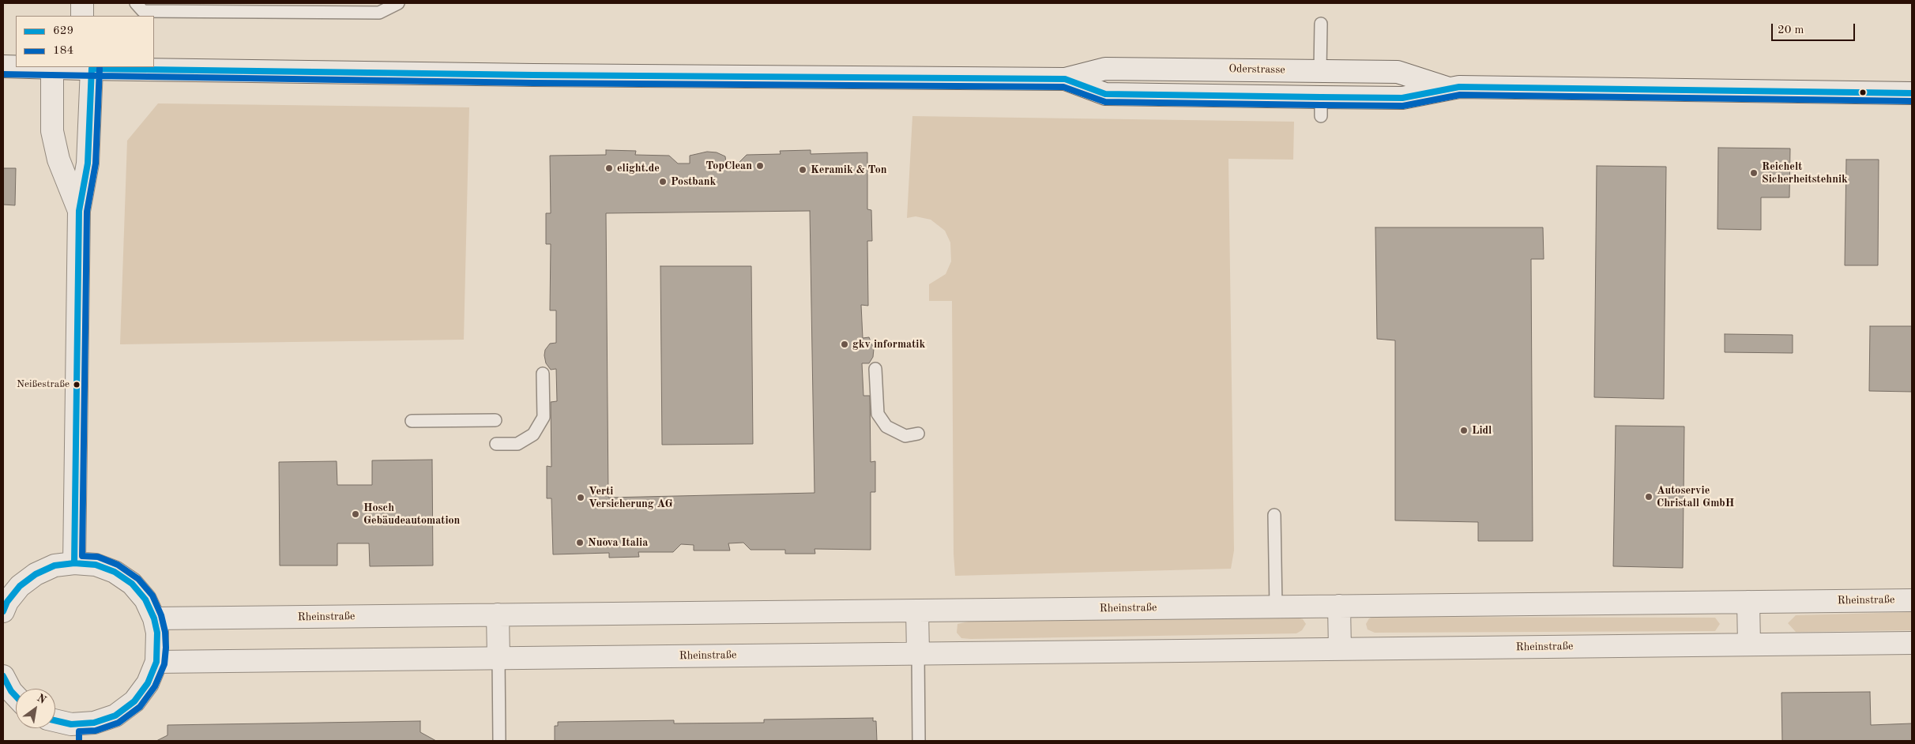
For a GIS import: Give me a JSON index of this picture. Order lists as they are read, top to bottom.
{
  "streets": {
    "street": ["Oderstrasse", "Rheinstraße"]
  },
  "places": [
    "TopClean",
    "elight.de",
    "Keramik & Ton",
    "Reichelt Sicherheitstehnik",
    "Postbank",
    "gkv informatik",
    "Neißestraße",
    "Lidl",
    "Autoservie Christall GmbH",
    "Verti Versicherung AG",
    "Hosch Gebäudeautomation",
    "Nuova Italia"
  ],
  "lines": ["transit line 629", "transit line 184"],
  "legend": ["629", "184"],
  "scale_bar": "20 m",
  "north": "top right"
}
